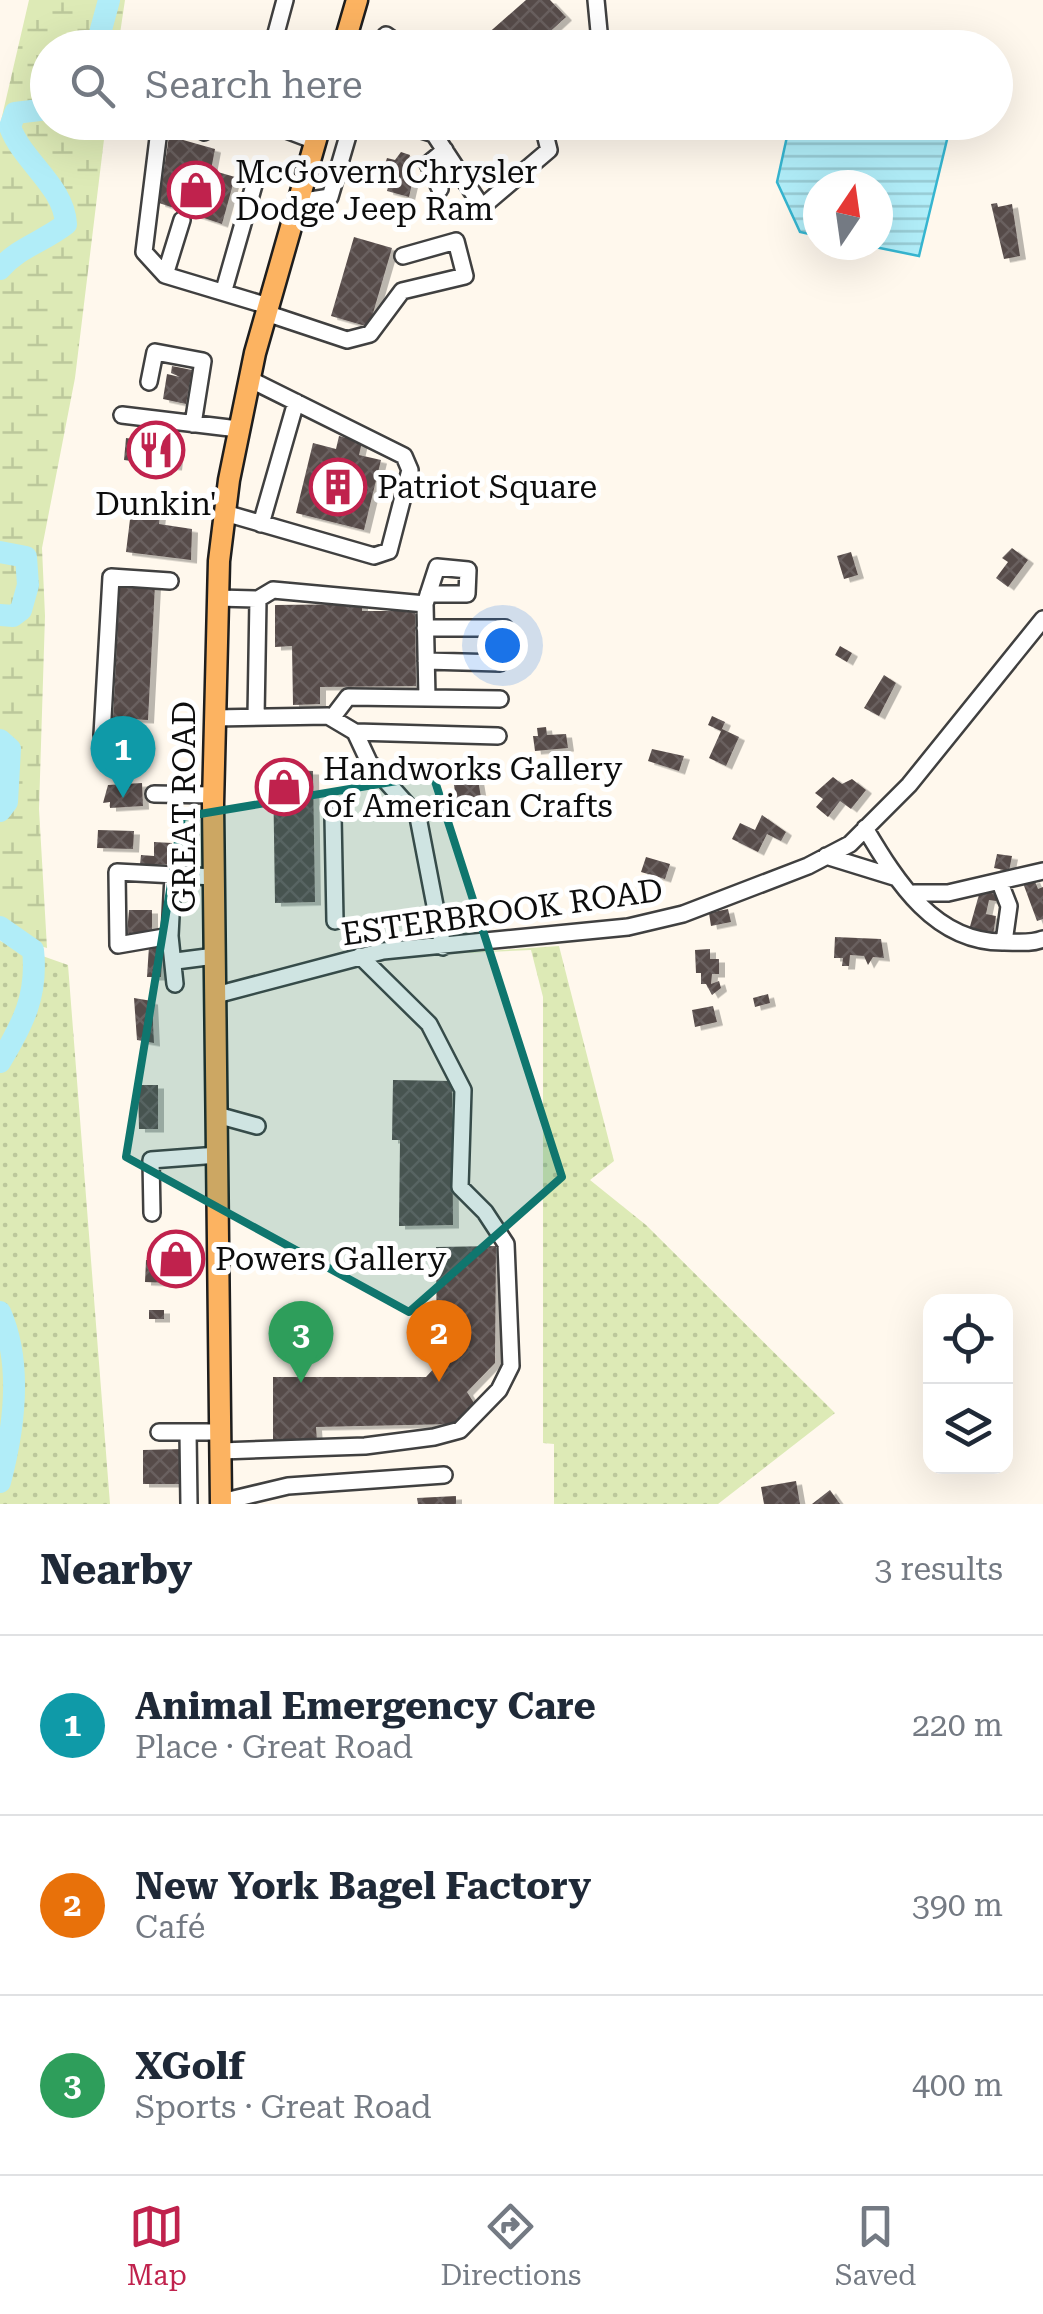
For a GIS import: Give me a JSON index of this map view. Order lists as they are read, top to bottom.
{
  "streets": {
    "main road": ["GREAT ROAD"],
    "street": ["ESTERBROOK ROAD"]
  },
  "crossings": [
    ["GREAT ROAD", "ESTERBROOK ROAD"]
  ],
  "places": {
    "shop": ["McGovern Chrysler Dodge Jeep Ram", "Handworks Gallery of American Crafts", "Powers Gallery"],
    "restaurant": ["Dunkin'"],
    "building": ["Patriot Square"]
  },
  "north": "top",
  "page": {
    "search": "Search here",
    "pins": ["1", "2", "3"],
    "heading": ["Nearby", "3 results"],
    "list": [
      {
        "mark": "1",
        "name": "Animal Emergency Care",
        "note": "Place · Great Road",
        "value": "220 m"
      },
      {
        "mark": "2",
        "name": "New York Bagel Factory",
        "note": "Café",
        "value": "390 m"
      },
      {
        "mark": "3",
        "name": "XGolf",
        "note": "Sports · Great Road",
        "value": "400 m"
      }
    ],
    "nav": ["Map", "Directions", "Saved"]
  }
}
